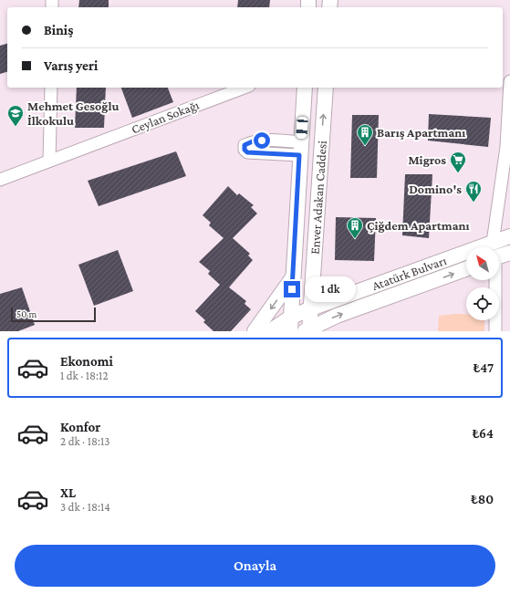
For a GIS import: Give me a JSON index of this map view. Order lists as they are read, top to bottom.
{
  "streets": {
    "main road": ["Enver Adakan Caddesi", "Atatürk Bulvarı"],
    "street": ["Ceylan Sokağı"]
  },
  "crossings": [
    ["Enver Adakan Caddesi", "Atatürk Bulvarı"]
  ],
  "places": {
    "school or university": ["Mehmet Gesoğlu İlkokulu"],
    "building": ["Barış Apartmanı", "Çiğdem Apartmanı"],
    "supermarket": ["Migros"],
    "restaurant": ["Domino's"]
  },
  "scale_bar": "50 m",
  "north": "top left",
  "page": {
    "banner": ["Biniş", "Varış yeri"],
    "bubble": "1 dk",
    "scale": "50 m",
    "list": [
      {
        "name": "Ekonomi",
        "note": "1 dk · 18:12",
        "value": "₺47"
      },
      {
        "name": "Konfor",
        "note": "2 dk · 18:13",
        "value": "₺64"
      },
      {
        "name": "XL",
        "note": "3 dk · 18:14",
        "value": "₺80"
      }
    ],
    "buttons": "Onayla"
  }
}
